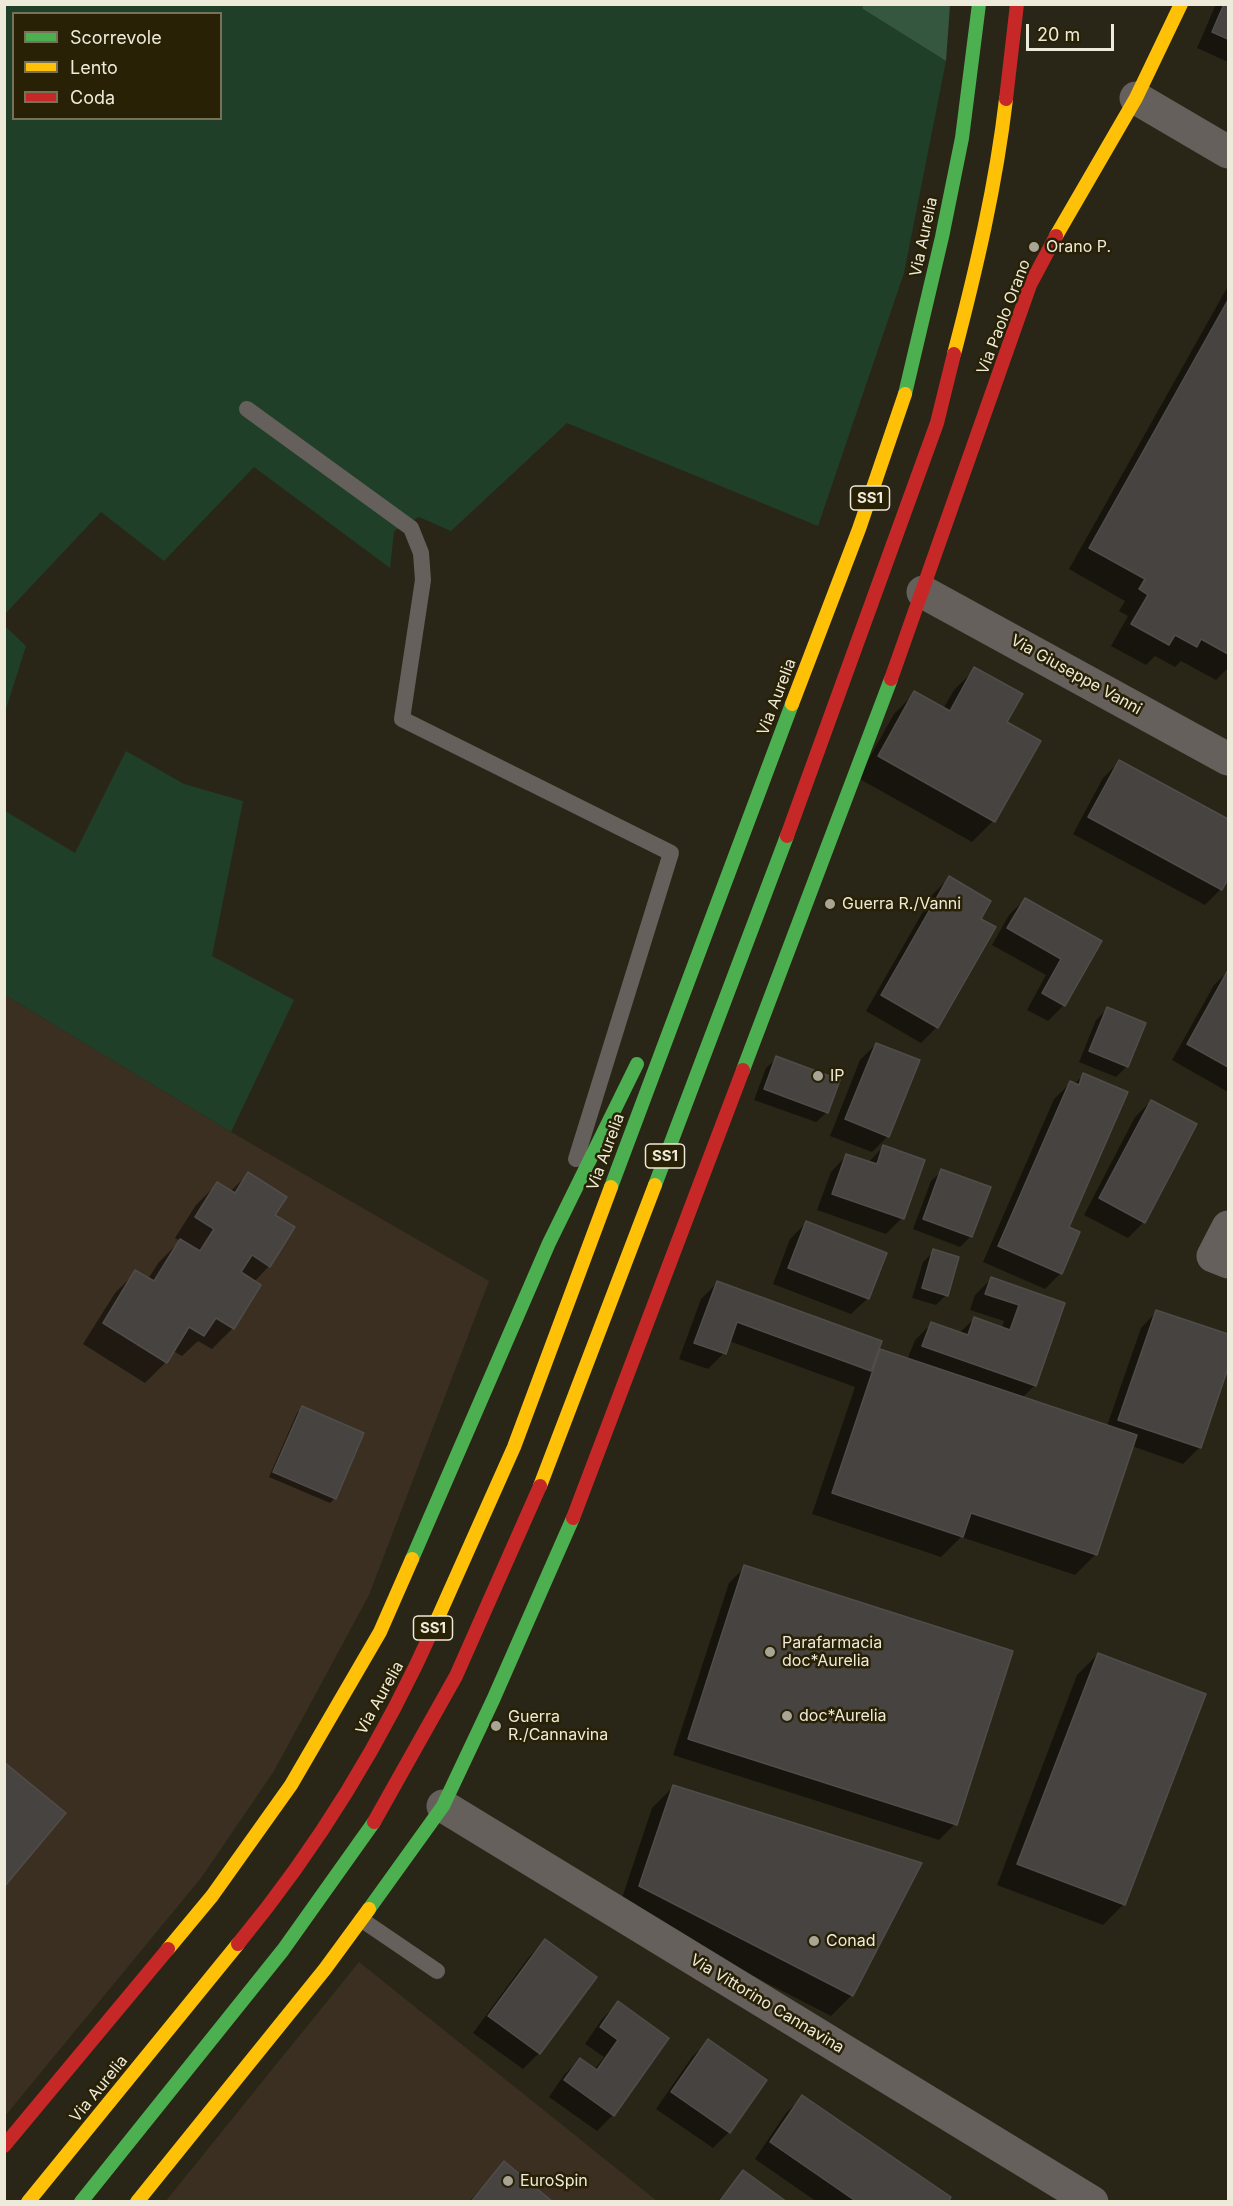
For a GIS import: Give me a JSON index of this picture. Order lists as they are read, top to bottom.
{
  "streets": {
    "main road": ["Via Aurelia", "Via Paolo Orano", "SS1"],
    "street": ["Via Giuseppe Vanni", "Via Vittorino Cannavina"]
  },
  "crossings": [
    ["Via Paolo Orano", "Via Giuseppe Vanni"]
  ],
  "places": [
    "Orano P.",
    "Guerra R./Vanni",
    "IP",
    "Parafarmacia doc*Aurelia",
    "doc*Aurelia",
    "Guerra R./Cannavina",
    "Conad",
    "EuroSpin"
  ],
  "legend": ["Scorrevole", "Lento", "Coda"],
  "scale_bar": "20 m"
}
